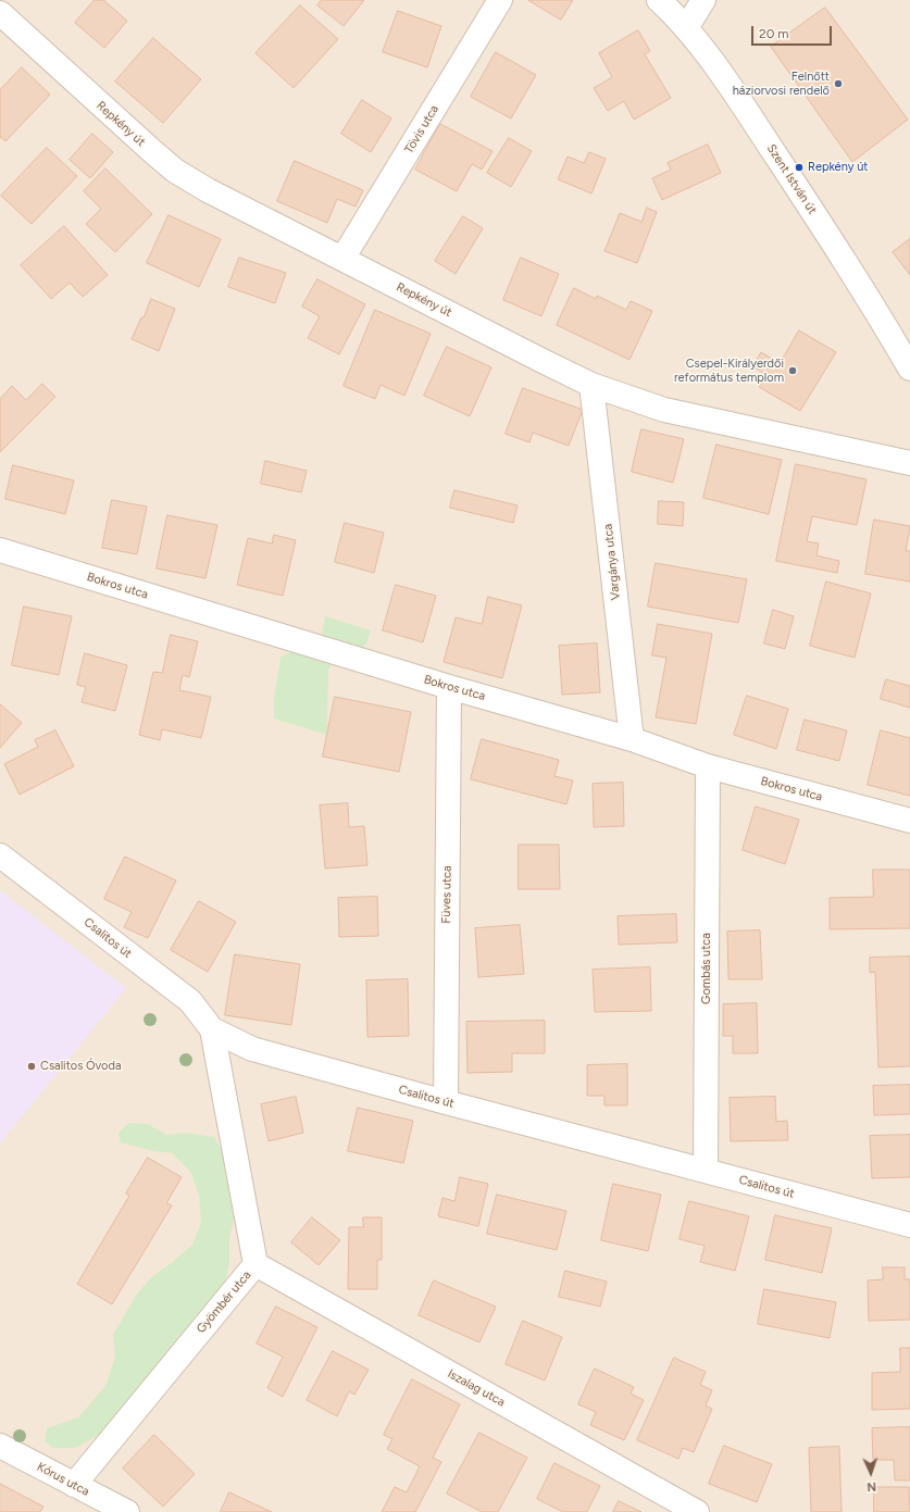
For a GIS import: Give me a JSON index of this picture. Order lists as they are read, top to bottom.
{
  "streets": {
    "street": [
      "Repkény út",
      "Tövis utca",
      "Szent István út",
      "Vargánya utca",
      "Bokros utca",
      "Füves utca",
      "Csalitos út",
      "Gombás utca",
      "Gyömbér utca",
      "Iszalag utca",
      "Kórus utca"
    ]
  },
  "crossings": [
    ["Repkény út", "Tövis utca"],
    ["Repkény út", "Vargánya utca"],
    ["Vargánya utca", "Bokros utca"],
    ["Bokros utca", "Füves utca"],
    ["Bokros utca", "Gombás utca"],
    ["Füves utca", "Csalitos út"],
    ["Csalitos út", "Gombás utca"],
    ["Csalitos út", "Gyömbér utca"],
    ["Gyömbér utca", "Iszalag utca"],
    ["Gyömbér utca", "Kórus utca"]
  ],
  "places": [
    "Felnőtt háziorvosi rendelő",
    "Repkény út",
    "Csepel-Királyerdői református templom",
    "Csalitos Óvoda"
  ],
  "scale_bar": "20 m",
  "north": "bottom"
}
